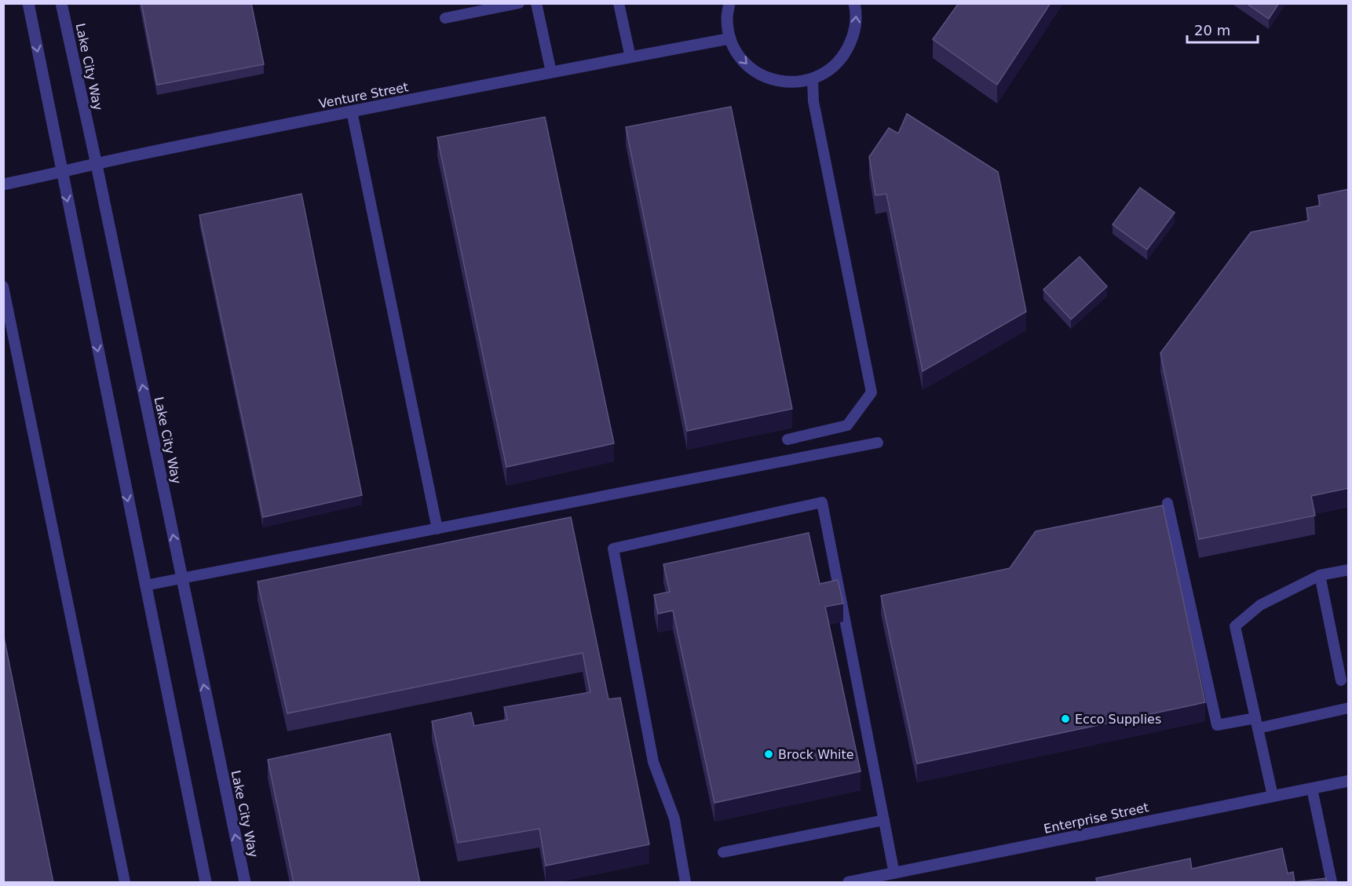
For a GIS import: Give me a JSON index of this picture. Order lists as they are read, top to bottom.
{
  "streets": {
    "street": ["Lake City Way", "Venture Street", "Enterprise Street"]
  },
  "crossings": [
    ["Lake City Way", "Venture Street"]
  ],
  "places": ["Ecco Supplies", "Brock White"],
  "scale_bar": "20 m"
}
